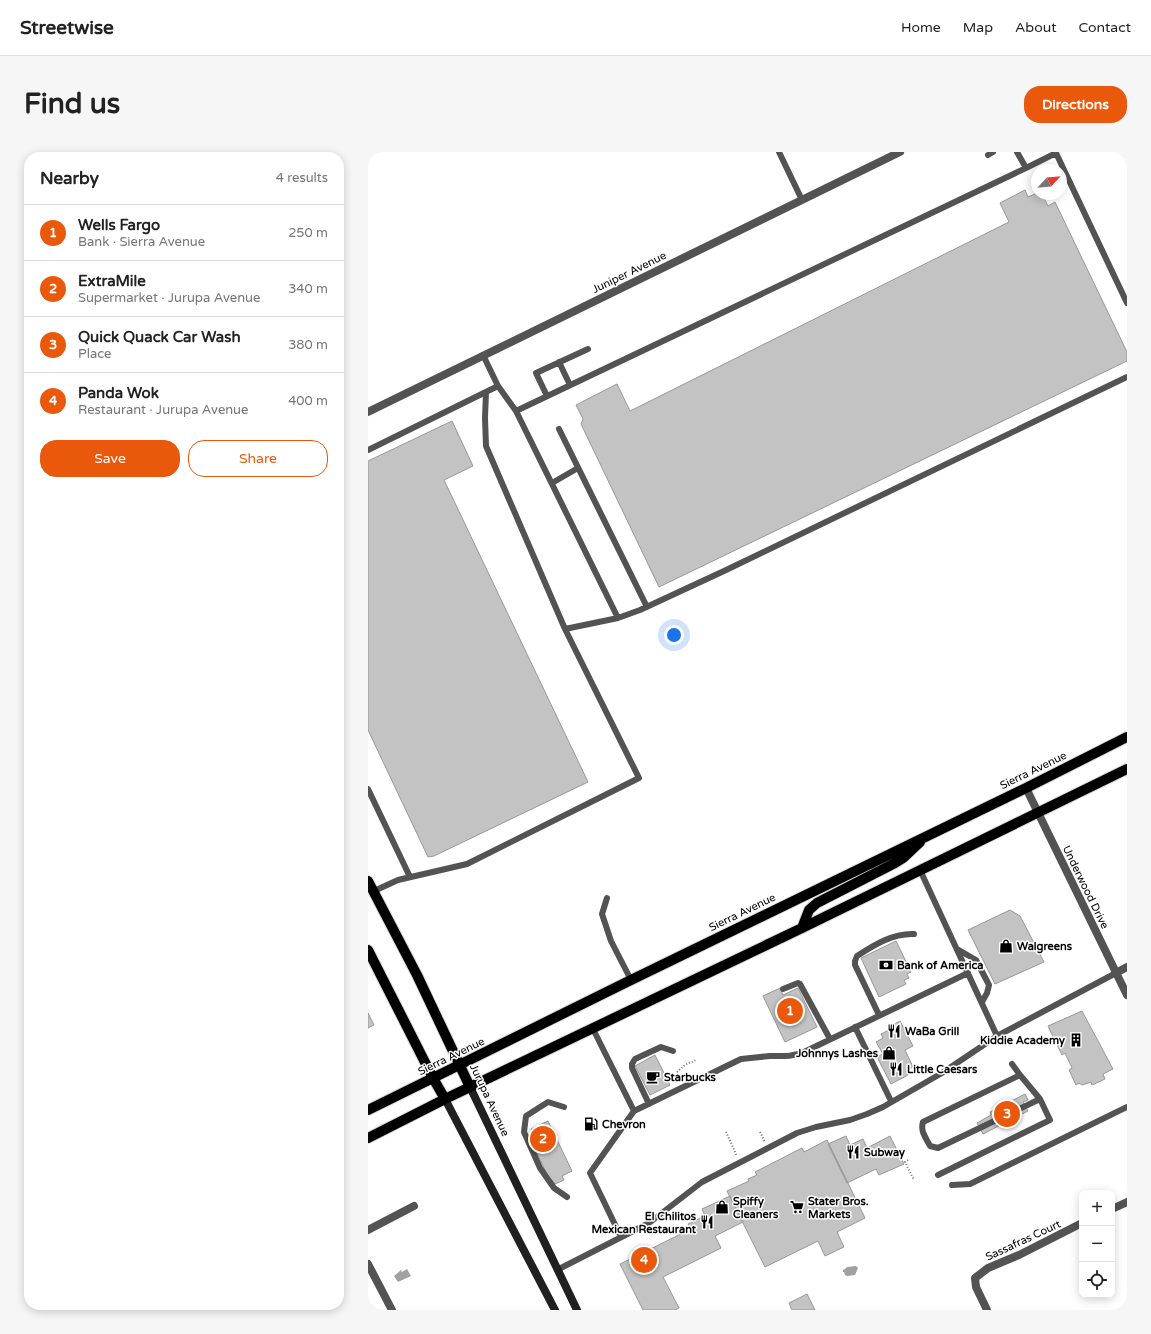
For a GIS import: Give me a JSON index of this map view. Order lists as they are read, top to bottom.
{
  "streets": {
    "main road": ["Sierra Avenue", "Jurupa Avenue"],
    "street": ["Juniper Avenue", "Underwood Drive", "Sassafras Court"]
  },
  "crossings": [
    ["Sierra Avenue", "Underwood Drive"],
    ["Sierra Avenue", "Jurupa Avenue"]
  ],
  "places": {
    "shop": ["Walgreens", "Johnnys Lashes", "Spiffy Cleaners"],
    "bank": ["Bank of America"],
    "restaurant": [
      "WaBa Grill",
      "Little Caesars",
      "Subway",
      "El Chilitos Mexican Restaurant"
    ],
    "building": ["Kiddie Academy"],
    "cafe": ["Starbucks"],
    "fuel station": ["Chevron"],
    "supermarket": ["Stater Bros. Markets"]
  },
  "north": "top right",
  "page": {
    "header": "Streetwise",
    "nav": [
      "Home",
      "Map",
      "About",
      "Contact"
    ],
    "buttons": [
      "Directions",
      ["Save", "Share"]
    ],
    "title": "Find us",
    "heading": ["Nearby", "4 results"],
    "list": [
      {
        "mark": "1",
        "name": "Wells Fargo",
        "note": "Bank · Sierra Avenue",
        "value": "250 m"
      },
      {
        "mark": "2",
        "name": "ExtraMile",
        "note": "Supermarket · Jurupa Avenue",
        "value": "340 m"
      },
      {
        "mark": "3",
        "name": "Quick Quack Car Wash",
        "note": "Place",
        "value": "380 m"
      },
      {
        "mark": "4",
        "name": "Panda Wok",
        "note": "Restaurant · Jurupa Avenue",
        "value": "400 m"
      }
    ],
    "pins": [
      "1",
      "3",
      "2",
      "4"
    ],
    "map_buttons": ["+", "−"]
  }
}
